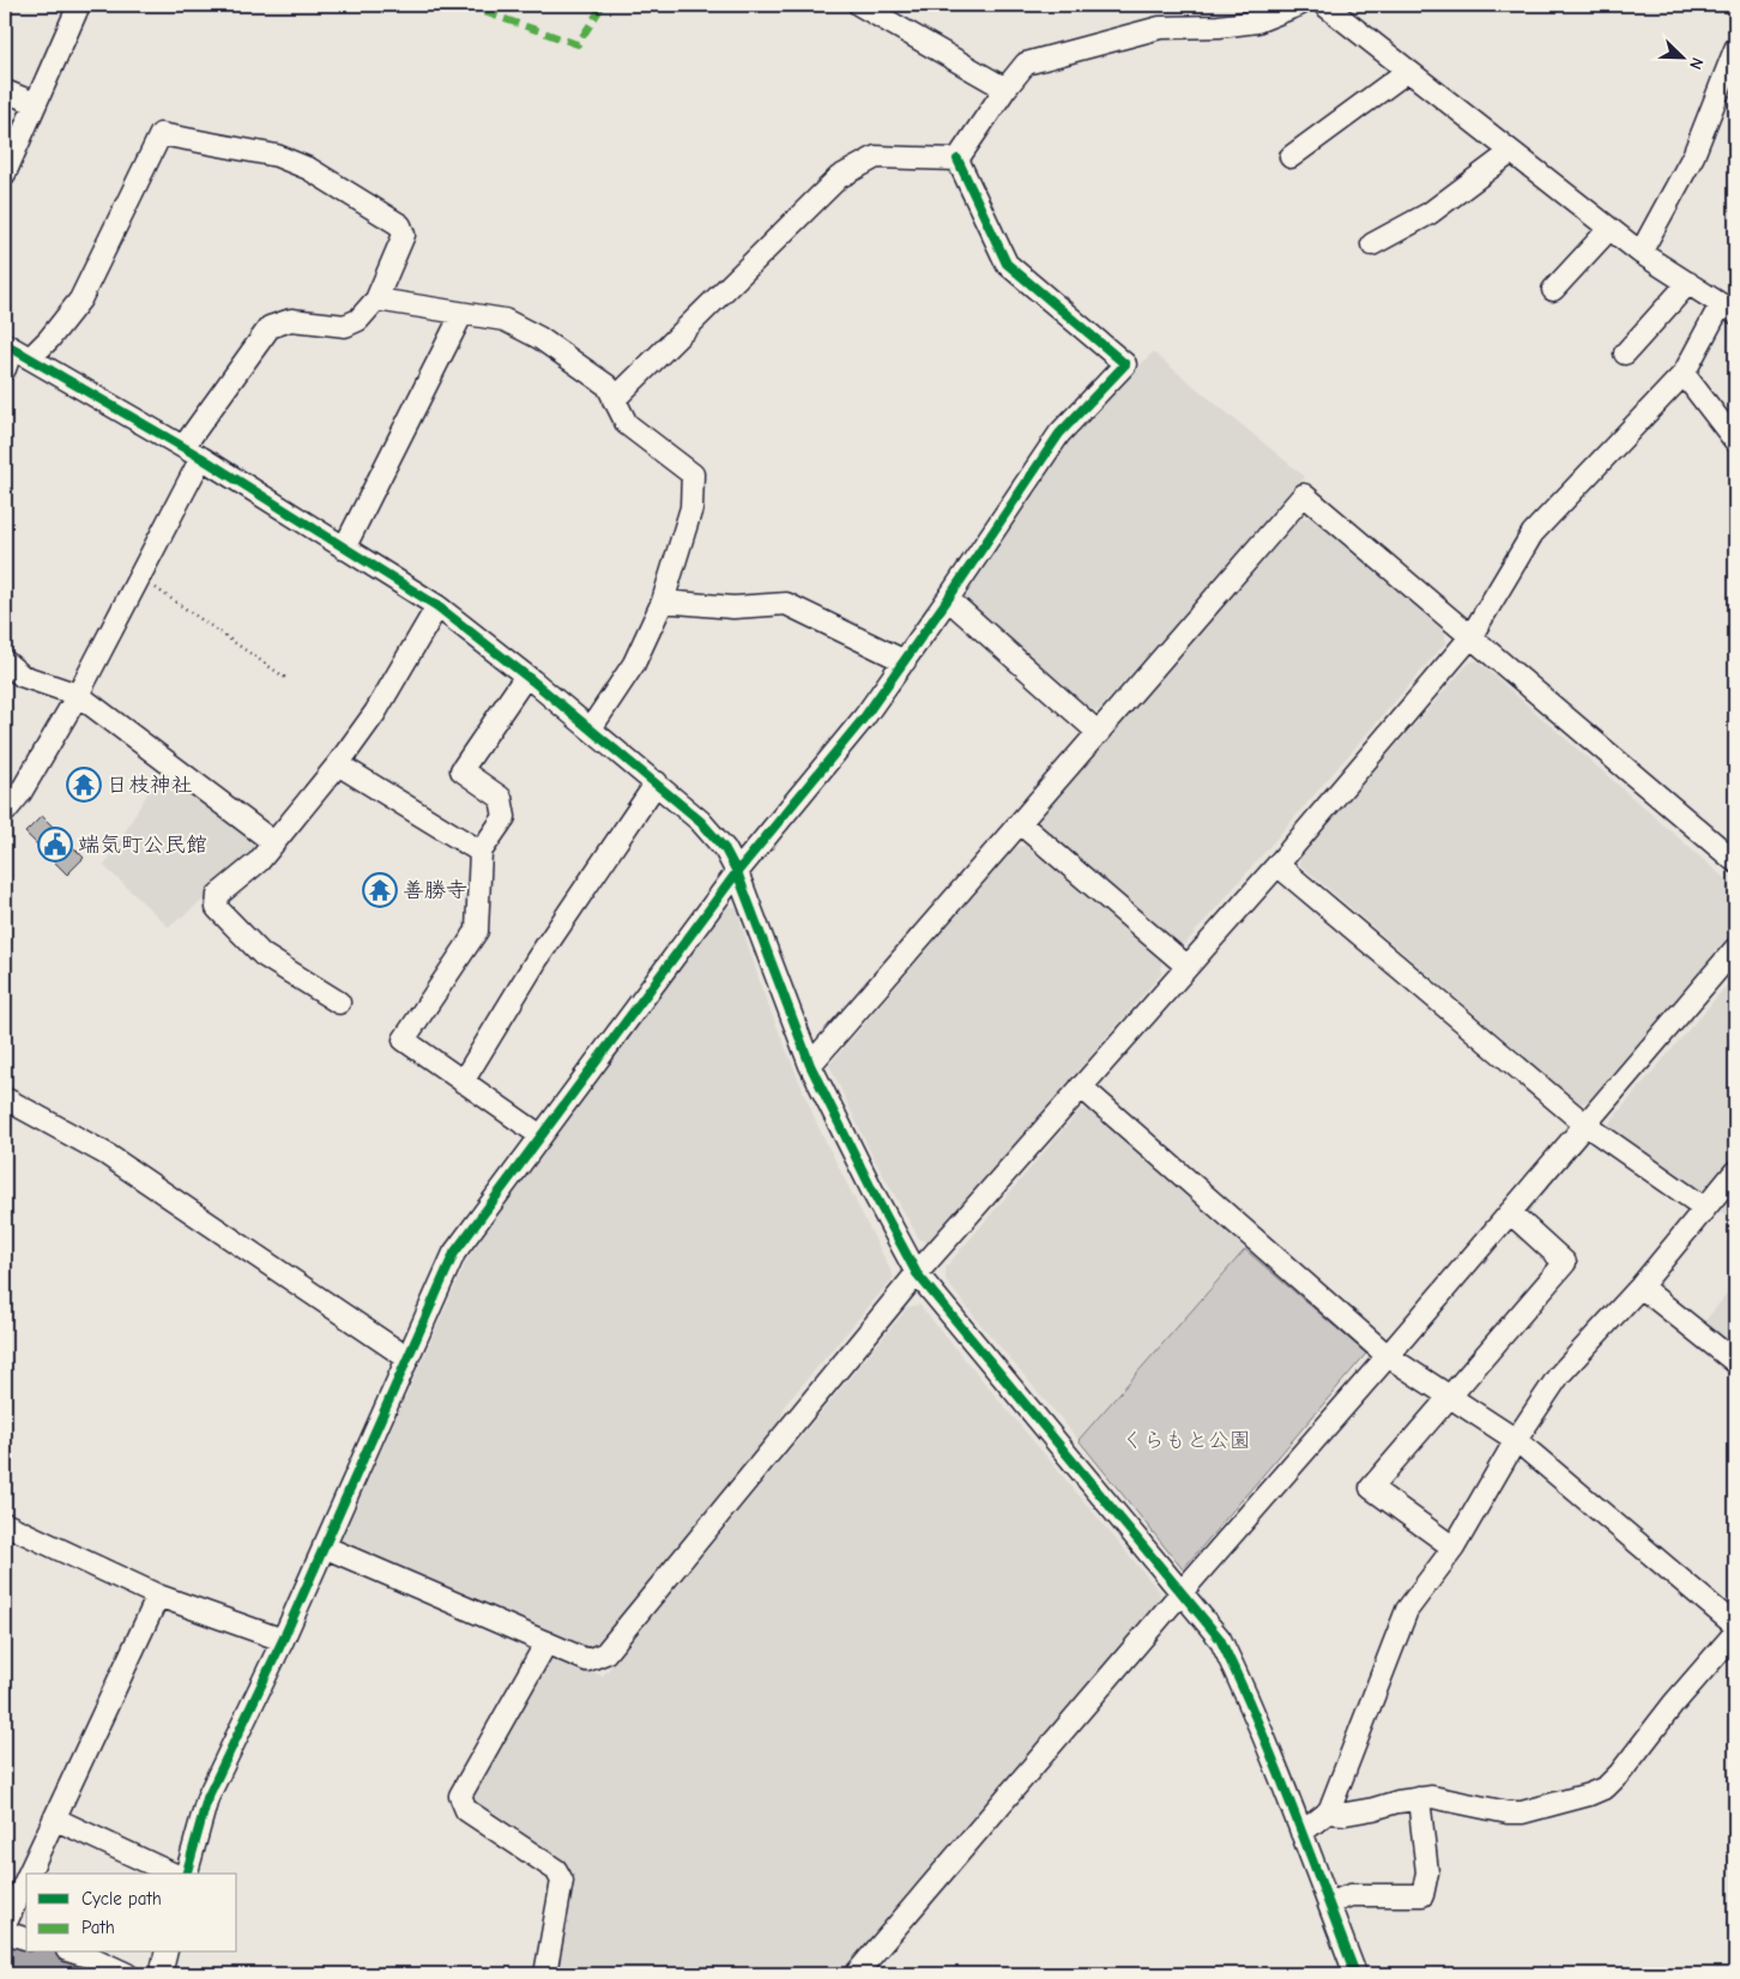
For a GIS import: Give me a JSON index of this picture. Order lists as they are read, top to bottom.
{
  "parks": ["くらもと公園"],
  "places": {
    "temple": ["日枝神社", "善勝寺"],
    "public building": ["端気町公民館"]
  },
  "legend": ["Cycle path", "Path"],
  "north": "bottom right"
}
